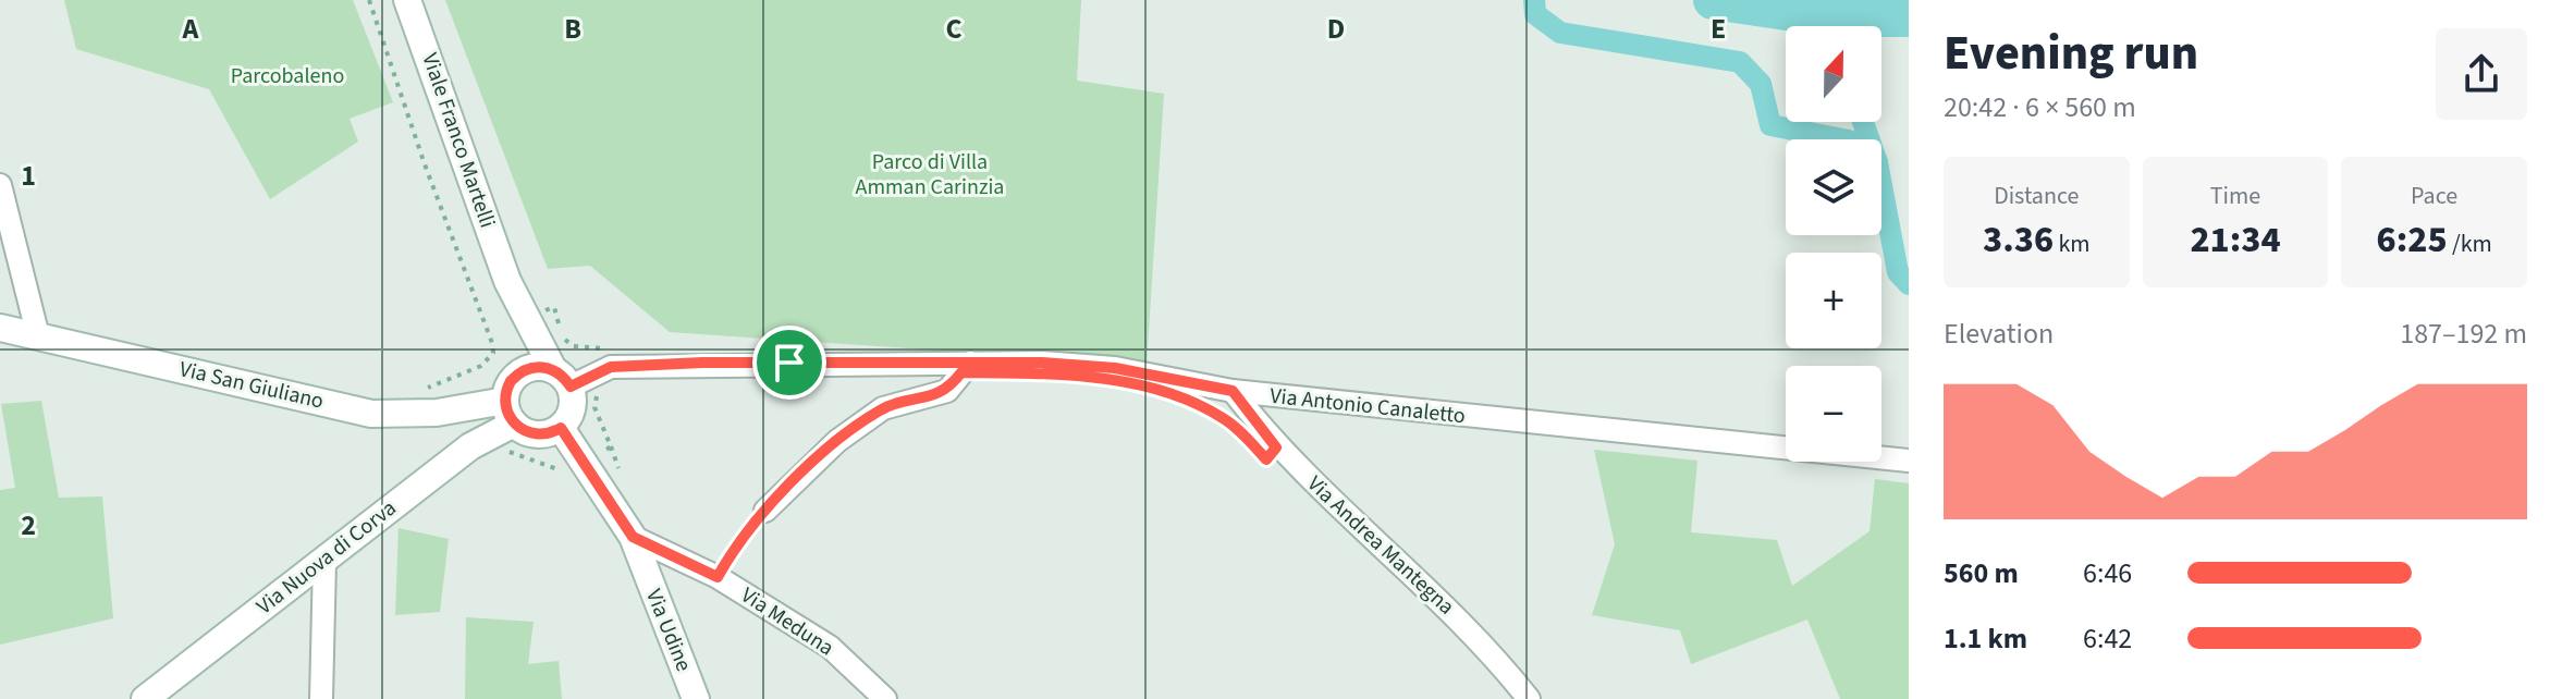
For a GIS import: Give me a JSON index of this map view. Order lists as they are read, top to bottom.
{
  "streets": {
    "main road": [
      "Viale Franco Martelli",
      "Via San Giuliano",
      "Via Nuova di Corva",
      "Via Udine"
    ],
    "street": ["Via Antonio Canaletto", "Via Andrea Mantegna", "Via Meduna"]
  },
  "crossings": [
    ["Viale Franco Martelli", "Via San Giuliano"],
    ["Viale Franco Martelli", "Via Antonio Canaletto"],
    ["Viale Franco Martelli", "Via Nuova di Corva"],
    ["Viale Franco Martelli", "Via Udine"],
    ["Via San Giuliano", "Via Antonio Canaletto"],
    ["Via San Giuliano", "Via Nuova di Corva"],
    ["Via San Giuliano", "Via Udine"],
    ["Via Antonio Canaletto", "Via Andrea Mantegna"],
    ["Via Antonio Canaletto", "Via Nuova di Corva"],
    ["Via Antonio Canaletto", "Via Udine"],
    ["Via Nuova di Corva", "Via Udine"],
    ["Via Meduna", "Via Udine"]
  ],
  "parks": ["Parcobaleno", "Parco di Villa Amman Carinzia"],
  "north": "top",
  "page": {
    "heading": ["Evening run", "20:42 · 6 × 560 m"],
    "map_buttons": ["+", "−"],
    "stats": [
      ["Distance", "3.36 km"],
      ["Time", "21:34"],
      ["Pace", "6:25 /km"]
    ],
    "chart": ["Elevation", "187–192 m"],
    "list": [
      {
        "name": "560 m",
        "note": "6:46"
      },
      {
        "name": "1.1 km",
        "note": "6:42"
      }
    ]
  },
  "grid": {
    "columns": [
      "A",
      "B",
      "C",
      "D",
      "E"
    ],
    "rows": ["1", "2"]
  }
}
